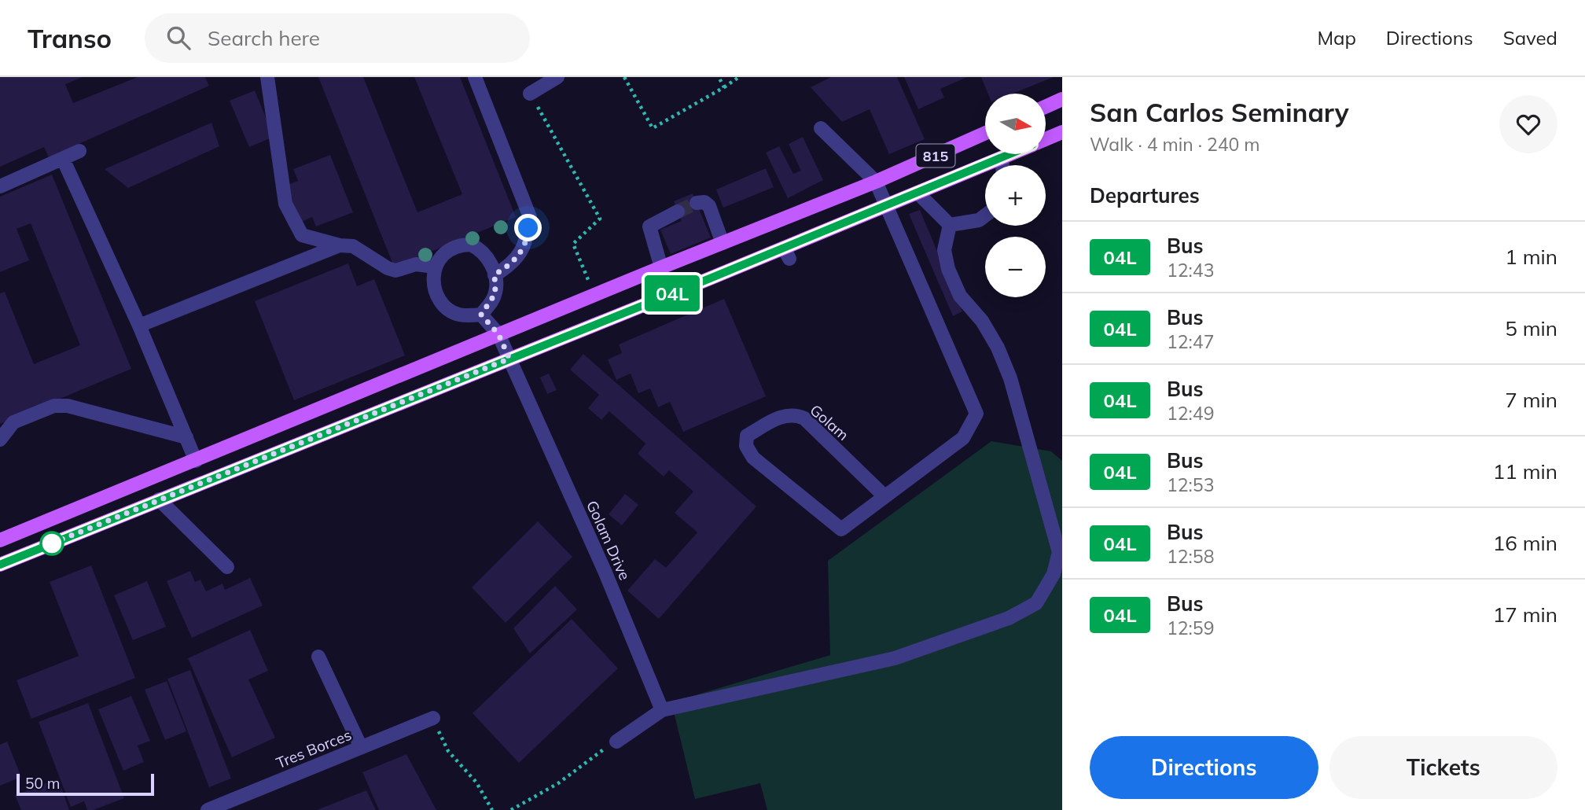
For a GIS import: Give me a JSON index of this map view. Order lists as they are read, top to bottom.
{
  "streets": {
    "main road": ["815"],
    "street": ["Golam", "Golam Drive", "Tres Borces"]
  },
  "crossings": [
    ["815", "Golam Drive"]
  ],
  "lines": ["bus line 04L"],
  "scale_bar": "50 m",
  "north": "right",
  "page": {
    "header": "Transo",
    "search": "Search here",
    "nav": ["Map", "Directions", "Saved"],
    "on_map": "04L",
    "heading": [
      ["San Carlos Seminary", "Walk · 4 min · 240 m"],
      "Departures"
    ],
    "map_buttons": ["+", "−"],
    "list": [
      {
        "mark": "04L",
        "name": "Bus",
        "note": "12:43",
        "value": "1 min"
      },
      {
        "mark": "04L",
        "name": "Bus",
        "note": "12:47",
        "value": "5 min"
      },
      {
        "mark": "04L",
        "name": "Bus",
        "note": "12:49",
        "value": "7 min"
      },
      {
        "mark": "04L",
        "name": "Bus",
        "note": "12:53",
        "value": "11 min"
      },
      {
        "mark": "04L",
        "name": "Bus",
        "note": "12:58",
        "value": "16 min"
      },
      {
        "mark": "04L",
        "name": "Bus",
        "note": "12:59",
        "value": "17 min"
      }
    ],
    "buttons": ["Directions", "Tickets"],
    "scale": "50 m"
  }
}
